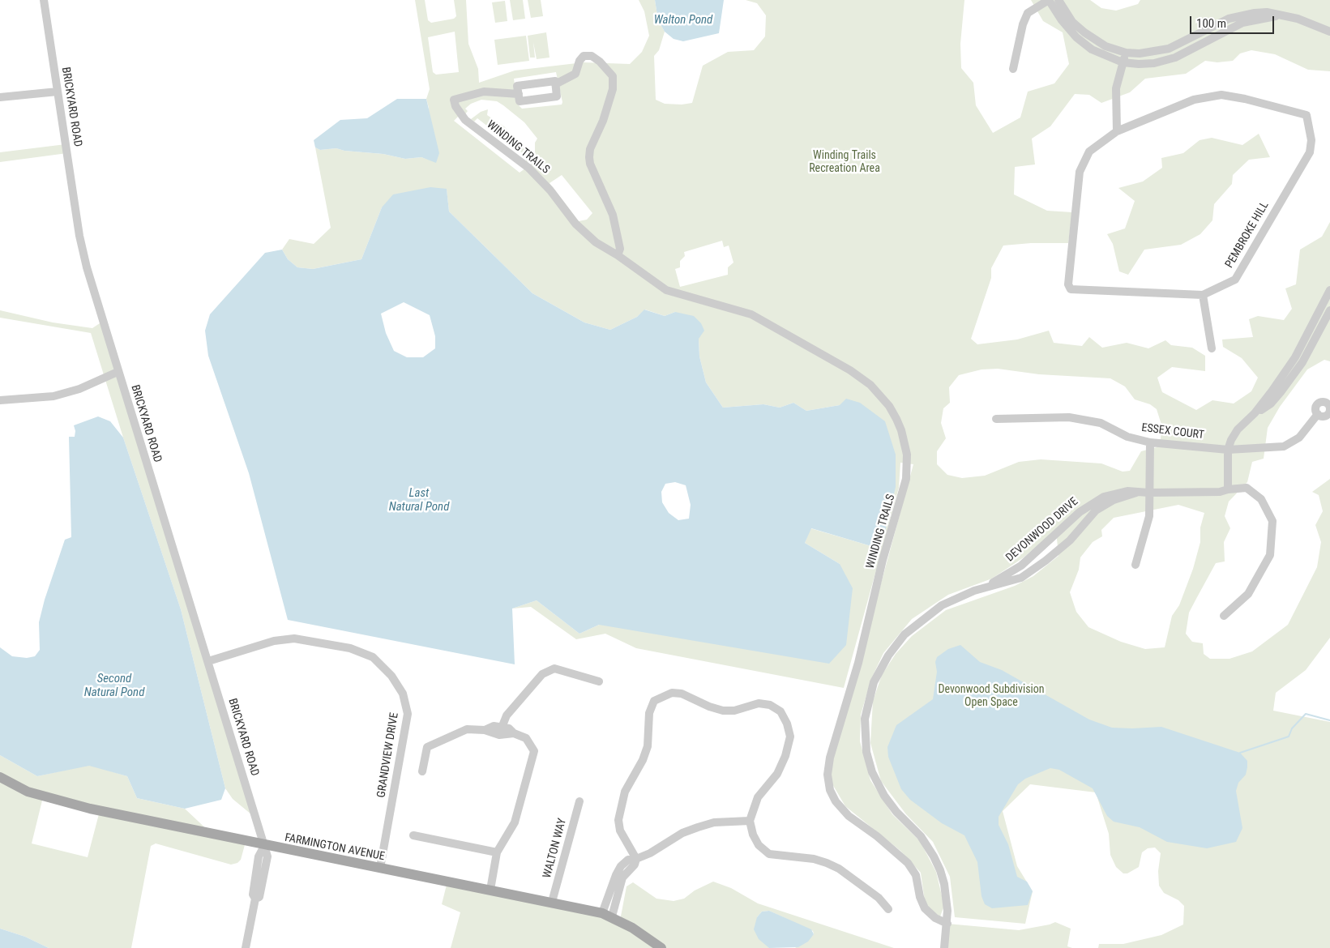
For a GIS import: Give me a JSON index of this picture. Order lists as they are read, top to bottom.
{
  "streets": {
    "main road": ["FARMINGTON AVENUE"],
    "street": [
      "BRICKYARD ROAD",
      "WINDING TRAILS",
      "PEMBROKE HILL",
      "ESSEX COURT",
      "DEVONWOOD DRIVE",
      "GRANDVIEW DRIVE",
      "WALTON WAY"
    ]
  },
  "crossings": [
    ["BRICKYARD ROAD", "GRANDVIEW DRIVE"],
    ["BRICKYARD ROAD", "FARMINGTON AVENUE"],
    ["WINDING TRAILS", "DEVONWOOD DRIVE"],
    ["GRANDVIEW DRIVE", "FARMINGTON AVENUE"],
    ["FARMINGTON AVENUE", "WALTON WAY"]
  ],
  "water": ["Walton Pond", "Last Natural Pond", "Second Natural Pond"],
  "parks": ["Winding Trails Recreation Area", "Devonwood Subdivision Open Space"],
  "scale_bar": "100 m"
}
